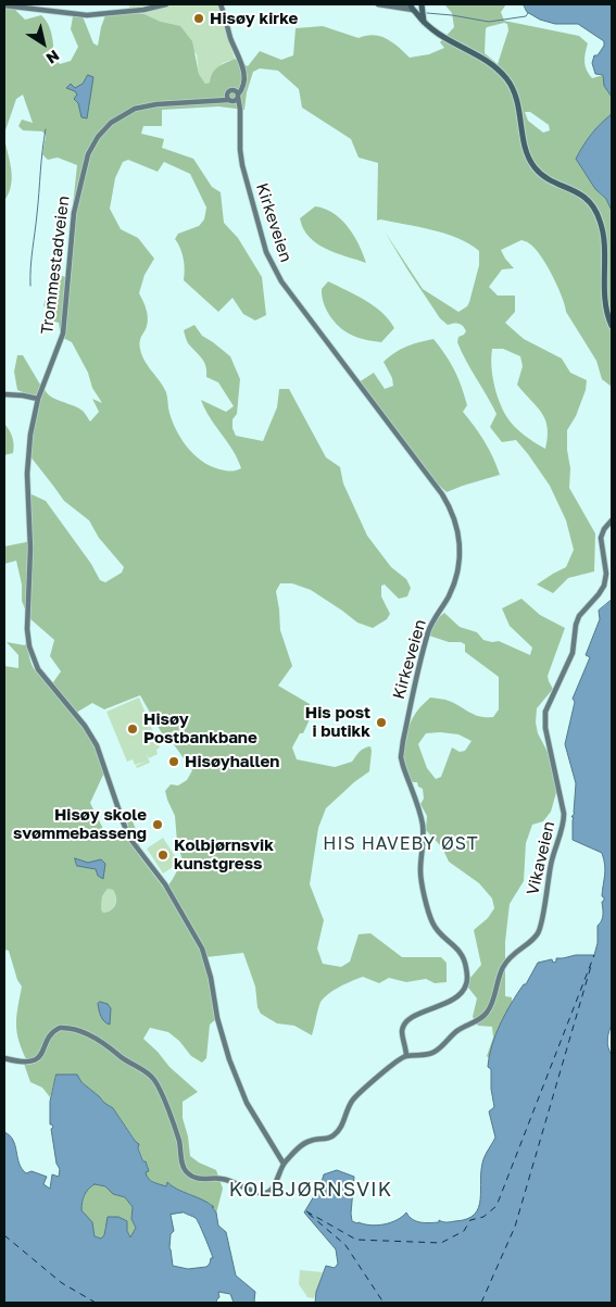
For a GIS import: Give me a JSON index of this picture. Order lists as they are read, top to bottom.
{
  "streets": {
    "main road": ["Kirkeveien", "Trommestadveien", "Vikaveien"]
  },
  "crossings": [
    ["Kirkeveien", "Trommestadveien"],
    ["Kirkeveien", "Vikaveien"],
    ["Trommestadveien", "Vikaveien"]
  ],
  "districts": ["HIS HAVEBY ØST", "KOLBJØRNSVIK"],
  "places": [
    "Hisøy kirke",
    "His post i butikk",
    "Hisøy Postbankbane",
    "Hisøyhallen",
    "Hisøy skole svømmebasseng",
    "Kolbjørnsvik kunstgress"
  ],
  "north": "bottom right"
}
